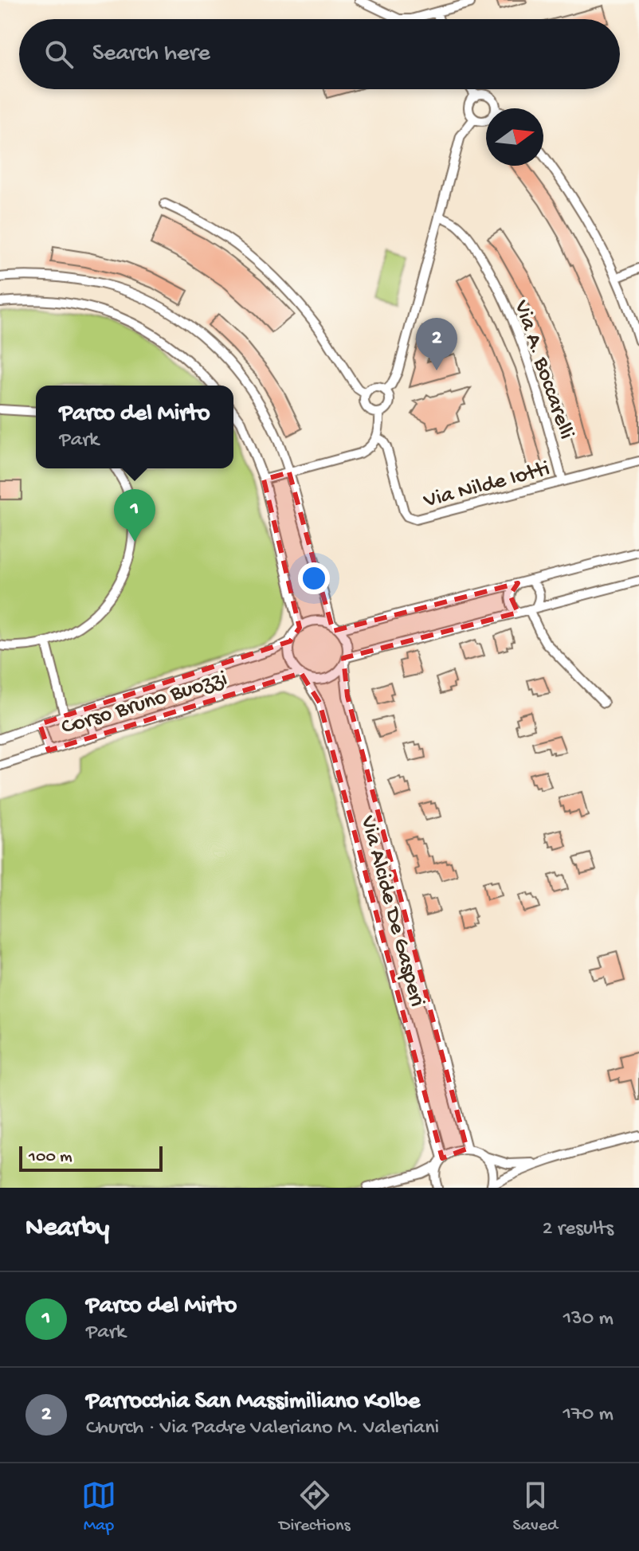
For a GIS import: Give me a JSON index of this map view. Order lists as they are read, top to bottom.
{
  "streets": {
    "street": [
      "Via A. Boccarelli",
      "Via Nilde Iotti",
      "Corso Bruno Buozzi",
      "Via Alcide De Gasperi"
    ]
  },
  "crossings": [
    ["Via A. Boccarelli", "Via Nilde Iotti"],
    ["Corso Bruno Buozzi", "Via Alcide De Gasperi"]
  ],
  "scale_bar": "100 m",
  "north": "right",
  "page": {
    "search": "Search here",
    "pins": ["2", "1"],
    "popup": ["Parco del Mirto", "Park"],
    "scale": "100 m",
    "heading": ["Nearby", "2 results"],
    "list": [
      {
        "mark": "1",
        "name": "Parco del Mirto",
        "note": "Park",
        "value": "130 m"
      },
      {
        "mark": "2",
        "name": "Parrocchia San Massimiliano Kolbe",
        "note": "Church · Via Padre Valeriano M. Valeriani",
        "value": "170 m"
      }
    ],
    "nav": ["Map", "Directions", "Saved"]
  }
}
